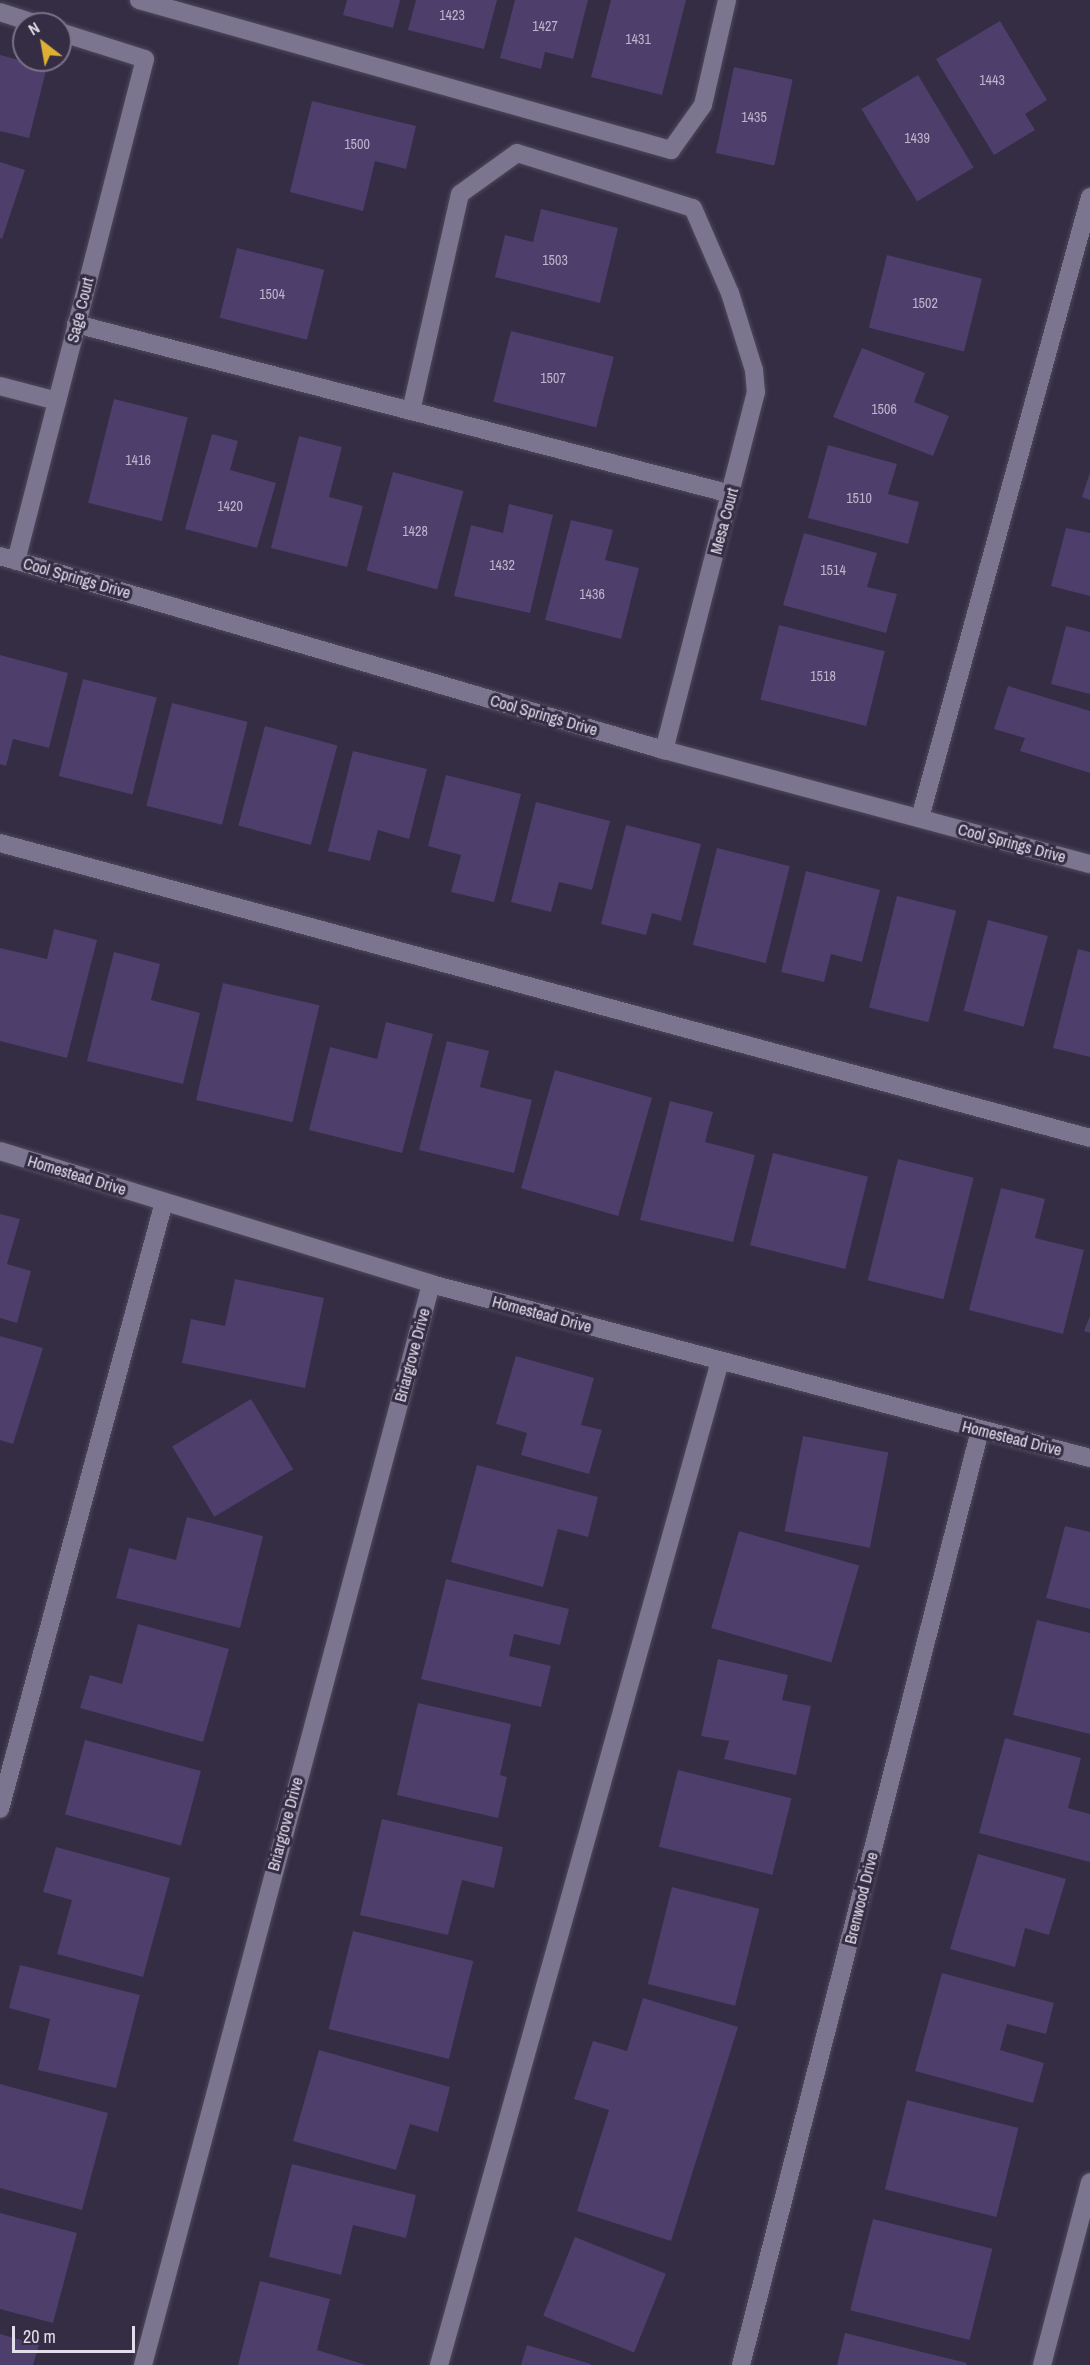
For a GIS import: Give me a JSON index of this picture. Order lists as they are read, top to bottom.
{
  "streets": {
    "street": [
      "Sage Court",
      "Mesa Court",
      "Cool Springs Drive",
      "Homestead Drive",
      "Briargrove Drive",
      "Brenwood Drive"
    ]
  },
  "crossings": [
    ["Sage Court", "Cool Springs Drive"],
    ["Mesa Court", "Cool Springs Drive"],
    ["Homestead Drive", "Briargrove Drive"],
    ["Homestead Drive", "Brenwood Drive"]
  ],
  "house_numbers": [
    "1423",
    "1427",
    "1431",
    "1443",
    "1435",
    "1439",
    "1500",
    "1503",
    "1504",
    "1502",
    "1507",
    "1506",
    "1416",
    "1510",
    "1420",
    "1428",
    "1432",
    "1514",
    "1436",
    "1518"
  ],
  "scale_bar": "20 m",
  "north": "top left"
}
